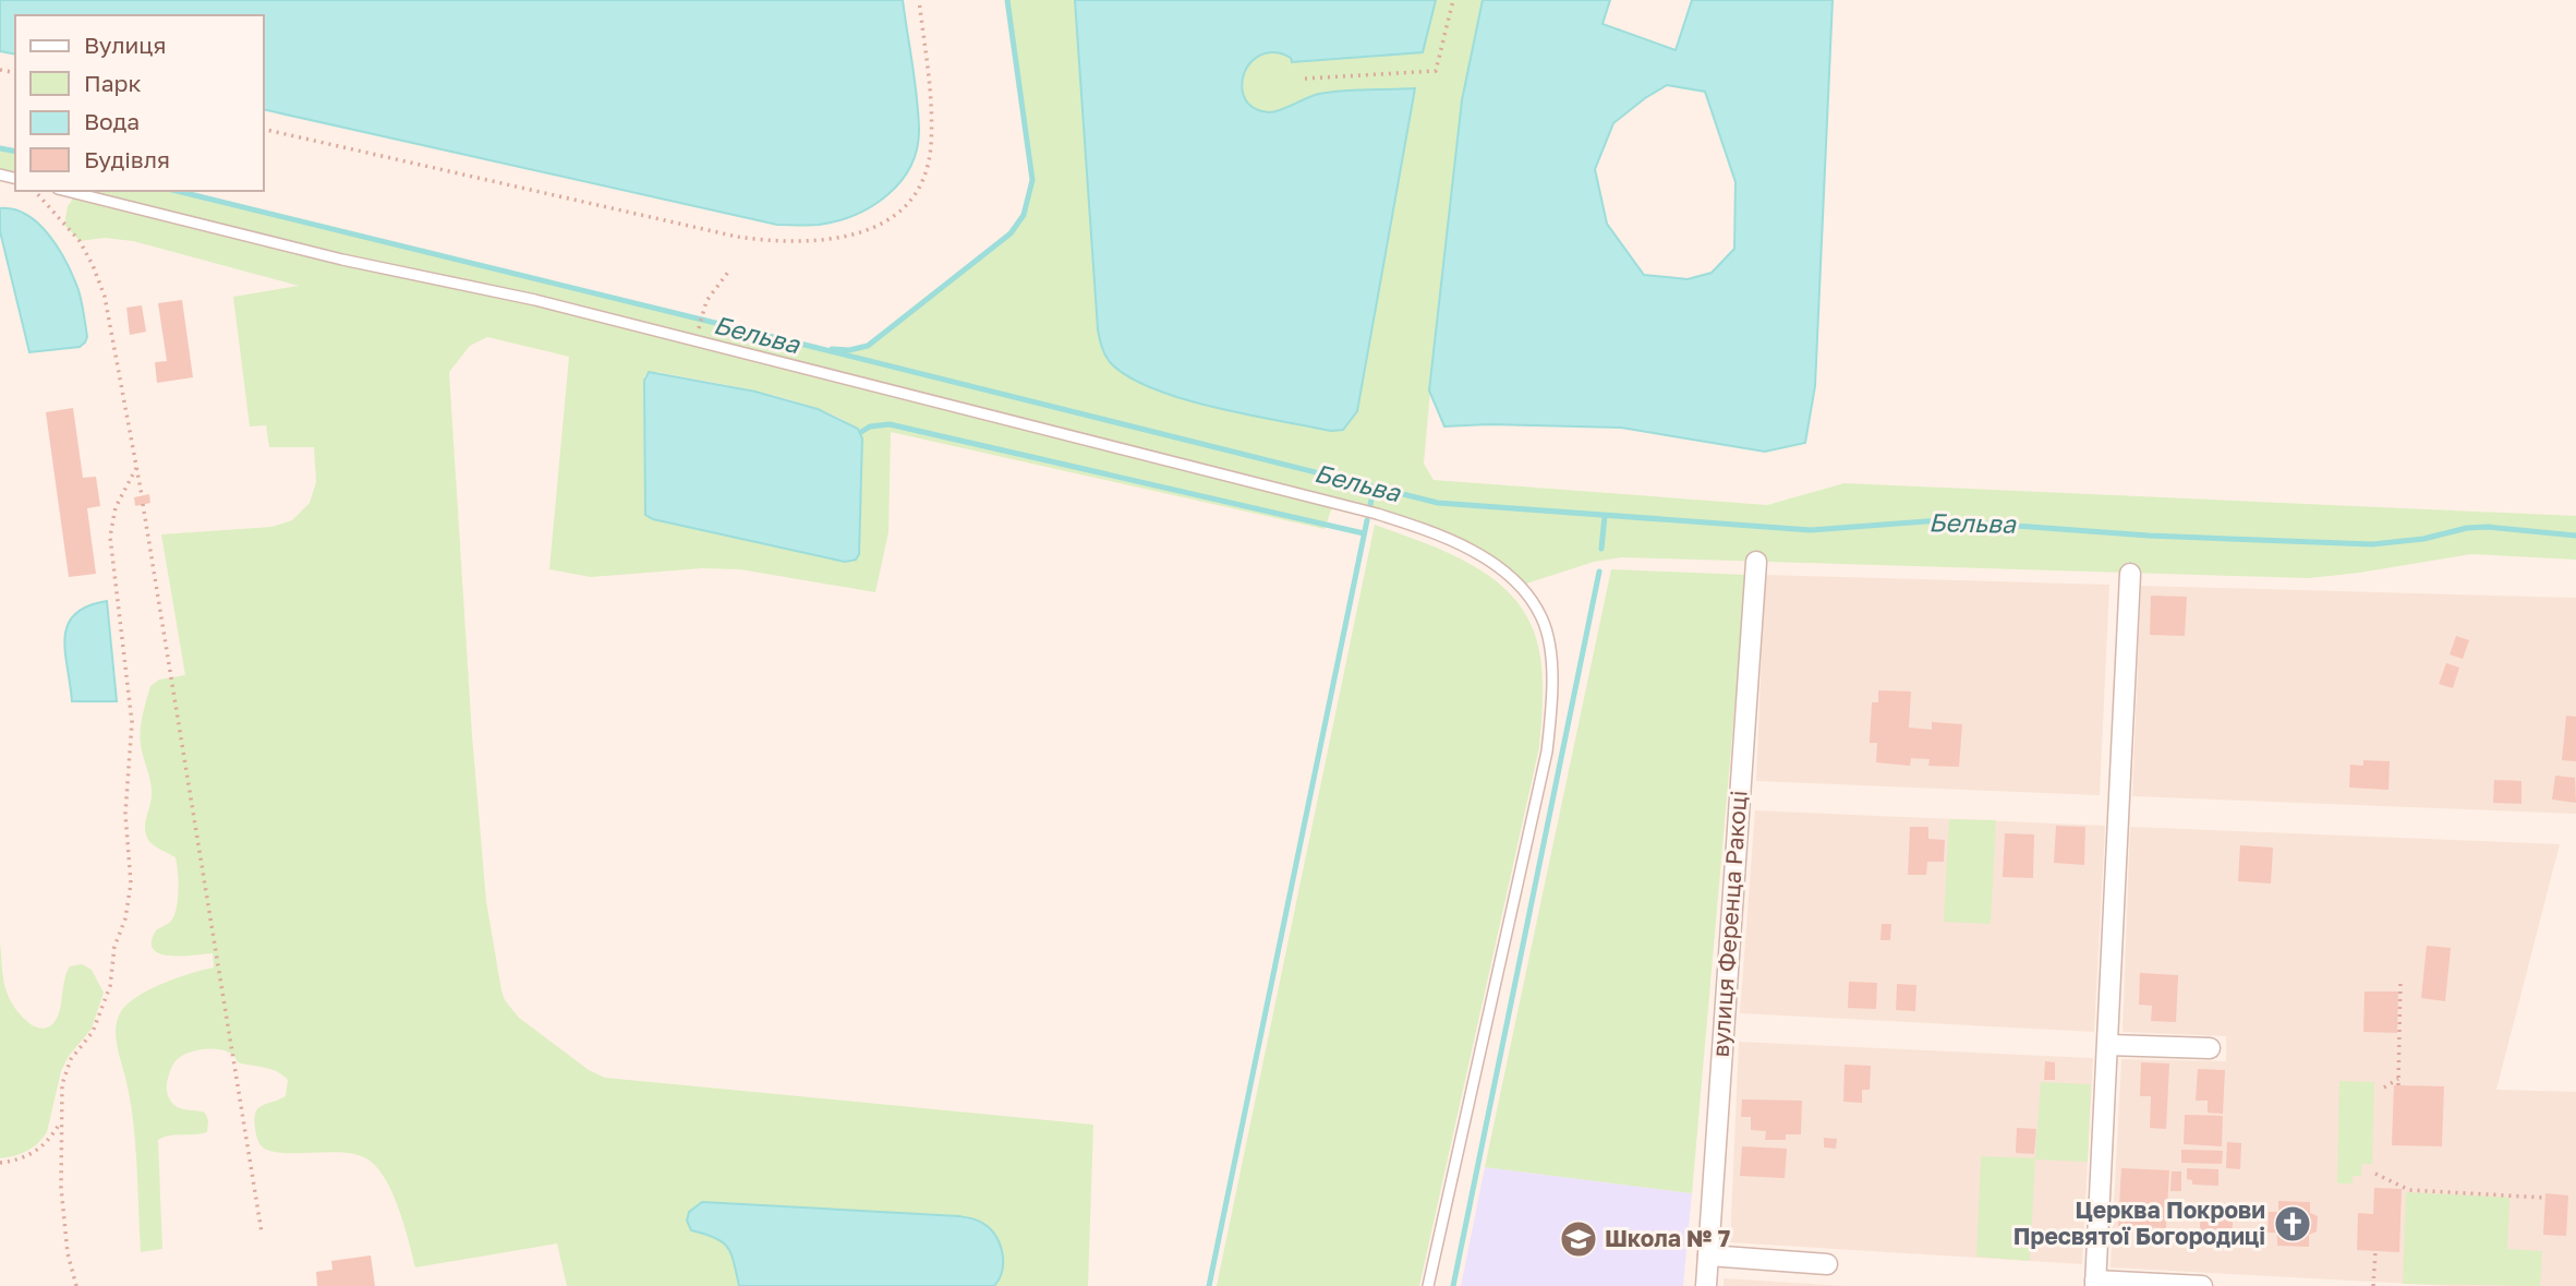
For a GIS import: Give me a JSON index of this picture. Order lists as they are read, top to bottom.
{
  "streets": {
    "street": ["вулиця Ференца Ракоці"]
  },
  "water": ["Бельва"],
  "places": {
    "church": ["Церква Покрови Пресвятої Богородиці"],
    "school or university": ["Школа № 7"]
  },
  "legend": [
    "Вулиця",
    "Парк",
    "Вода",
    "Будівля"
  ]
}
